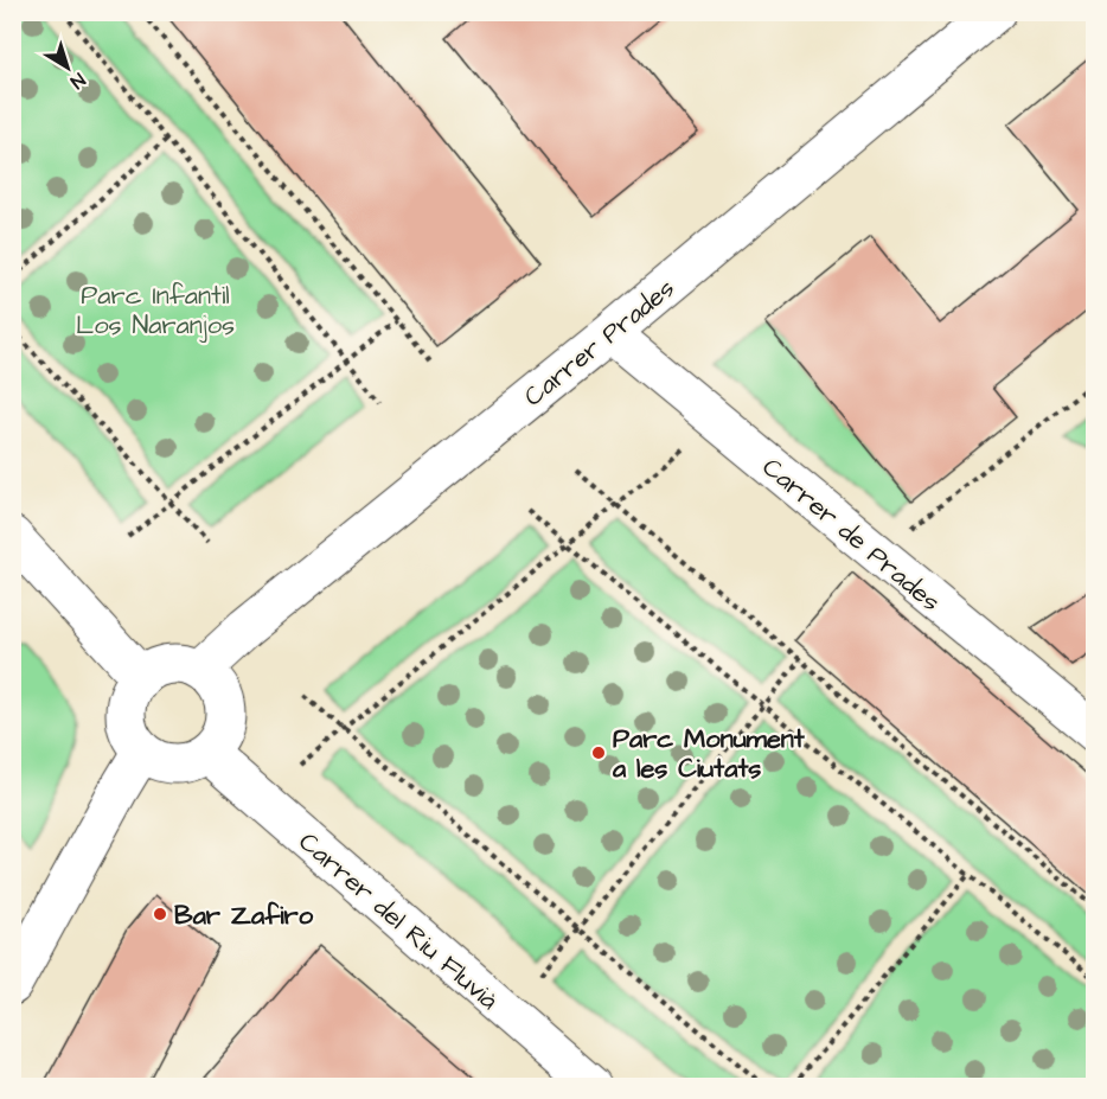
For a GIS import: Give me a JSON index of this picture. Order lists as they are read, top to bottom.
{
  "streets": {
    "street": ["Carrer Prades", "Carrer de Prades", "Carrer del Riu Fluvià"]
  },
  "crossings": [
    ["Carrer Prades", "Carrer de Prades"],
    ["Carrer Prades", "Carrer del Riu Fluvià"]
  ],
  "parks": ["Parc Infantil Los Naranjos"],
  "places": ["Parc Monument a les Ciutats", "Bar Zafiro"],
  "north": "bottom right"
}
